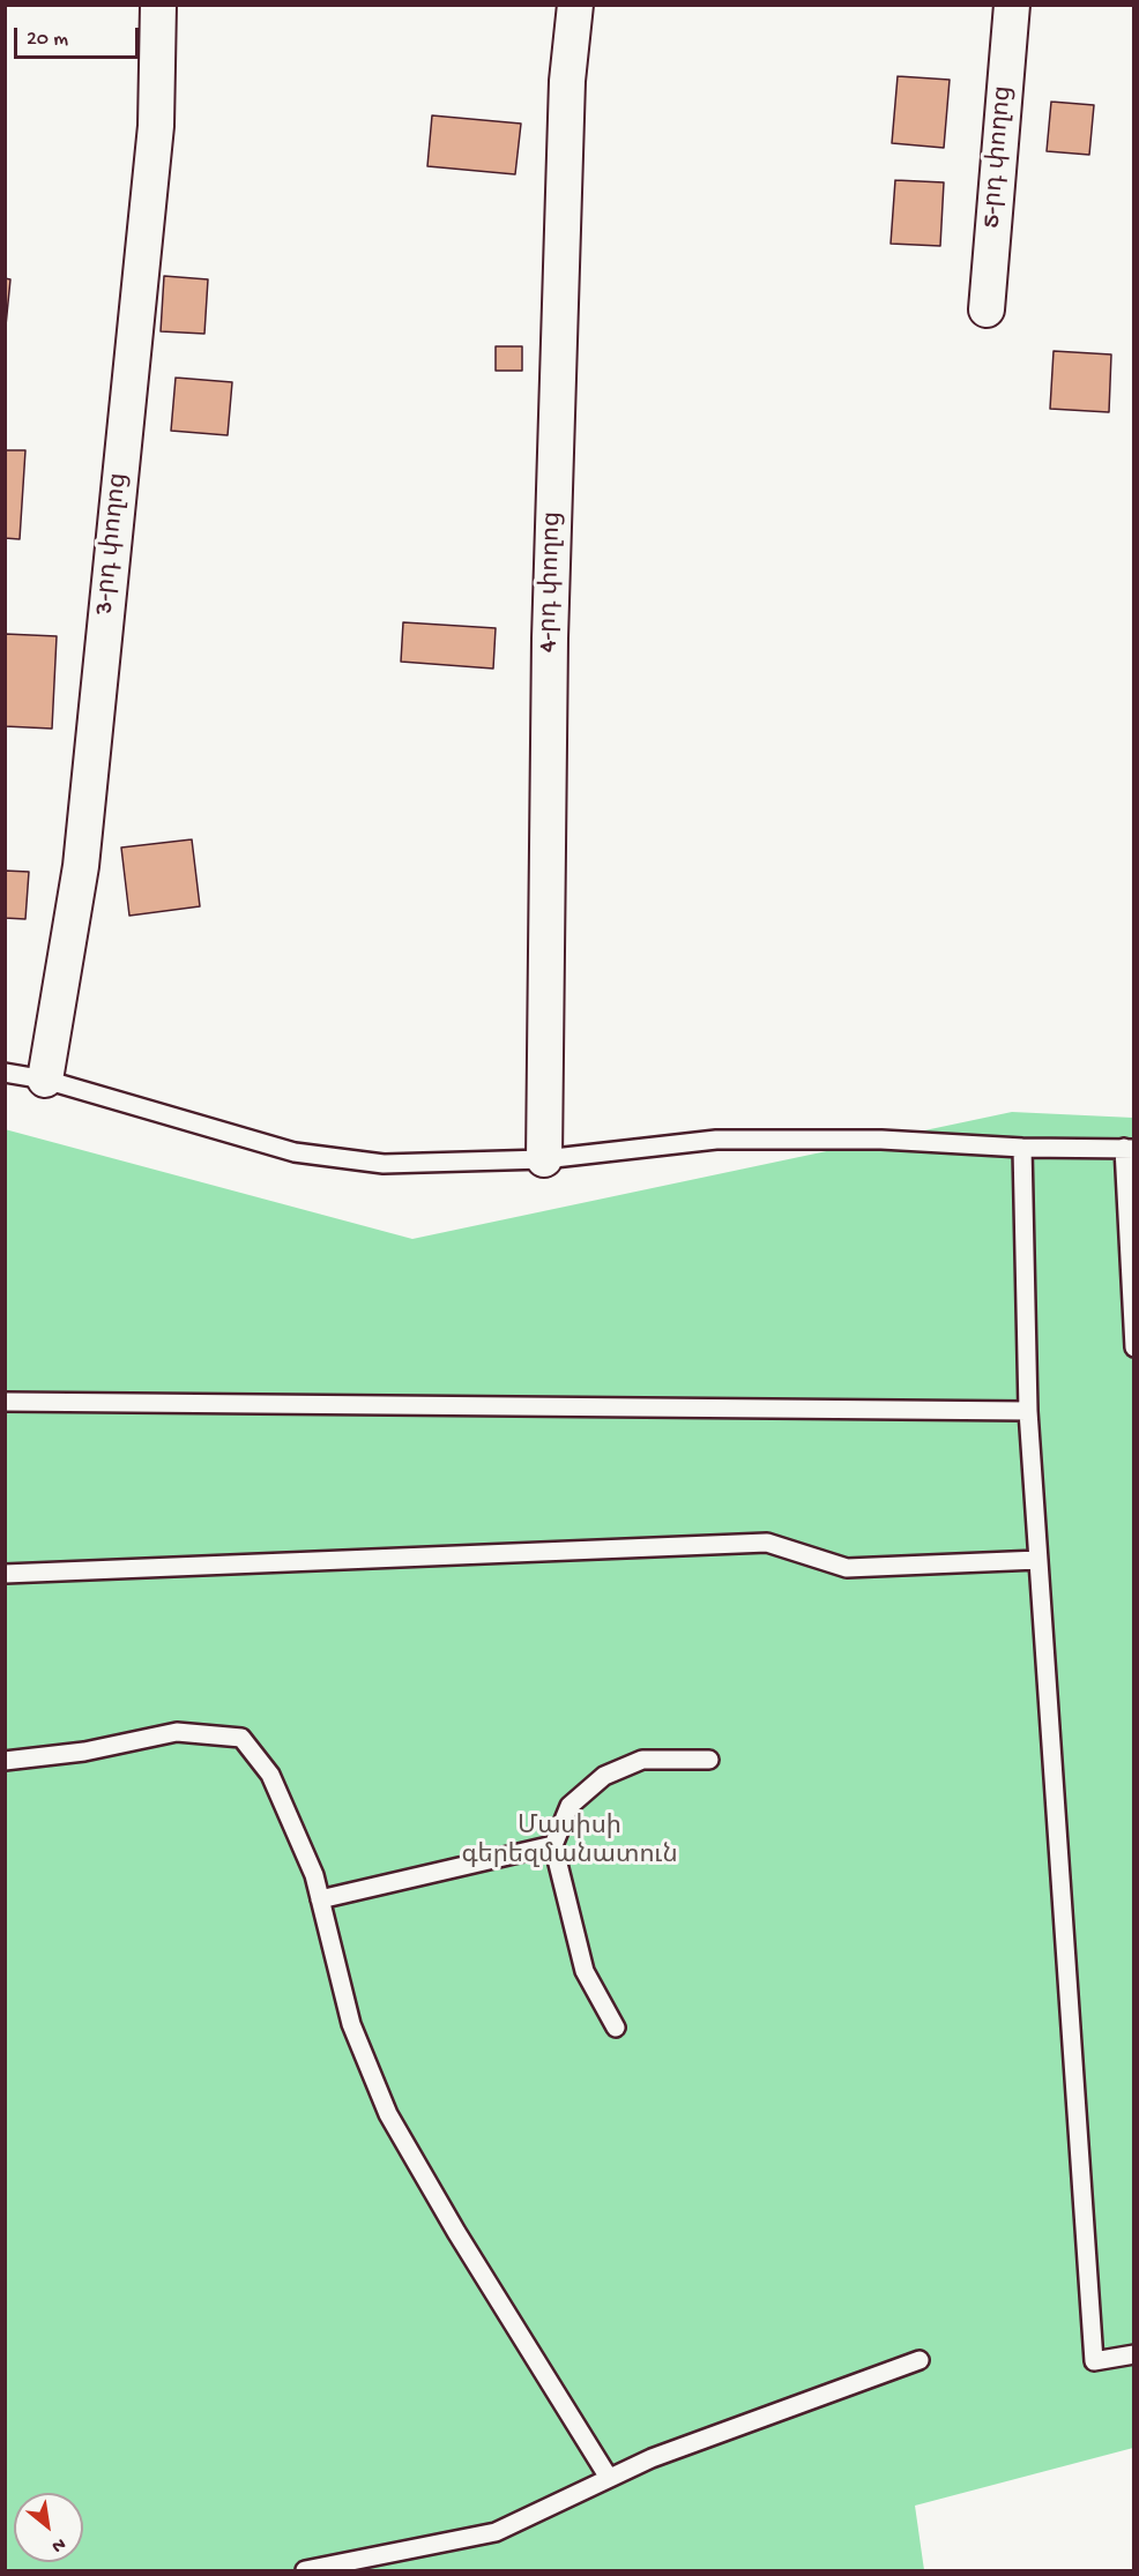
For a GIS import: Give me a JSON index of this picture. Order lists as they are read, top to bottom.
{
  "streets": {
    "street": ["5-րդ փողոց", "3-րդ փողոց", "4-րդ փողոց"]
  },
  "parks": ["Մասիսի գերեզմանատուն"],
  "scale_bar": "20 m",
  "north": "bottom right"
}
